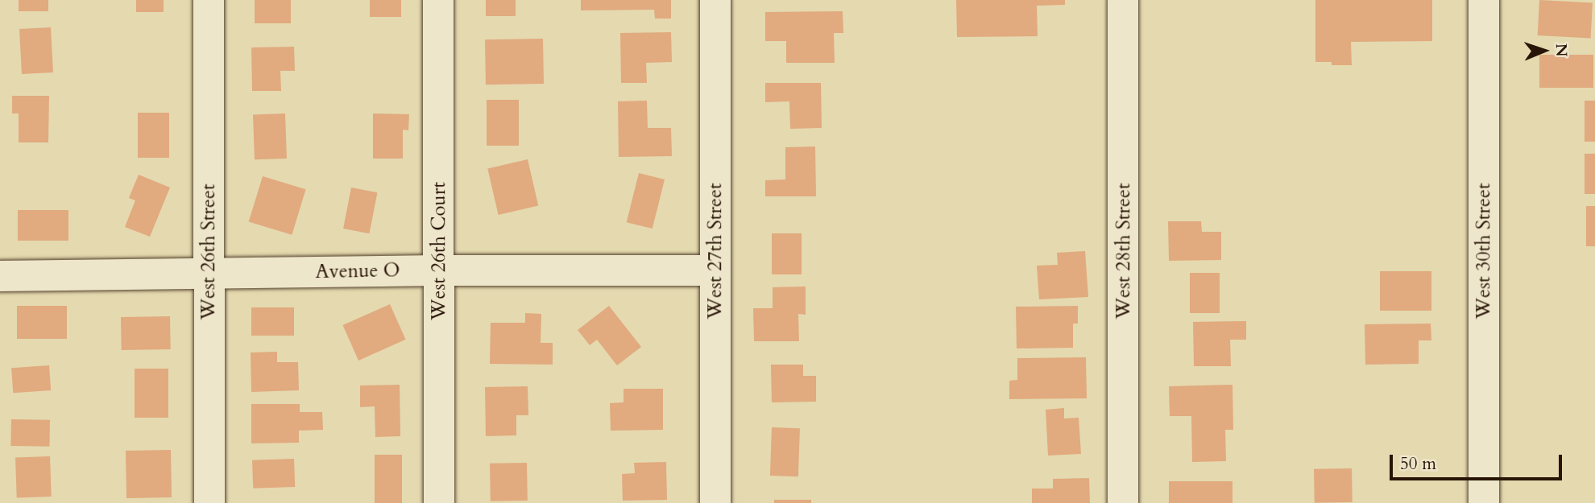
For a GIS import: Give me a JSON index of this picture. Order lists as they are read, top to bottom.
{
  "streets": {
    "street": [
      "West 26th Court",
      "West 27th Street",
      "West 28th Street",
      "West 30th Street",
      "West 26th Street",
      "Avenue O"
    ]
  },
  "crossings": [
    ["West 26th Court", "Avenue O"],
    ["West 27th Street", "Avenue O"],
    ["West 26th Street", "Avenue O"]
  ],
  "scale_bar": "50 m",
  "north": "right"
}
